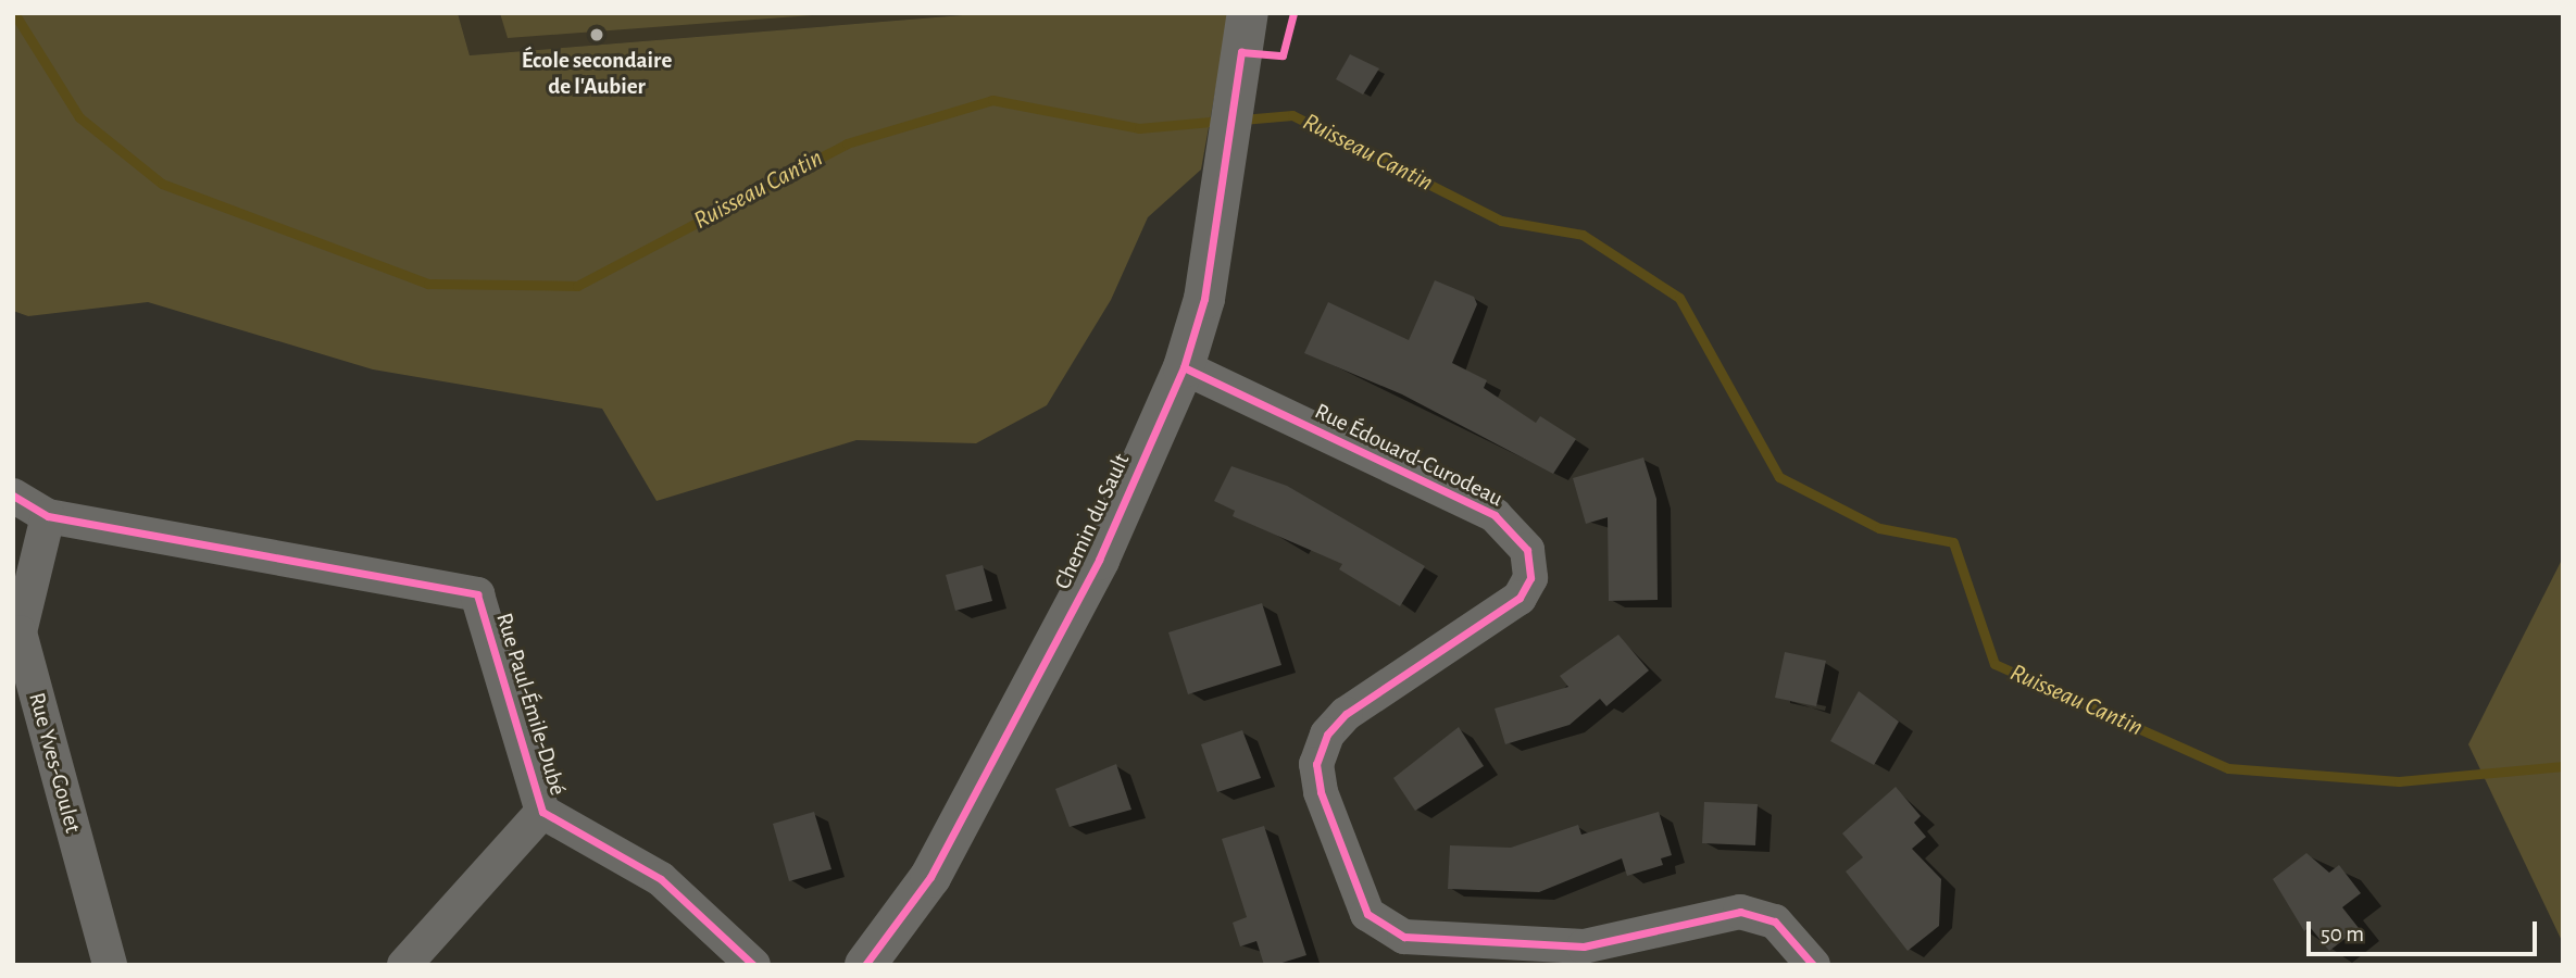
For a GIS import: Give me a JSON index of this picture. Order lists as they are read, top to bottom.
{
  "streets": {
    "street": [
      "Rue Édouard-Curodeau",
      "Chemin du Sault",
      "Rue Paul-Émile-Dubé",
      "Rue Yves-Goulet"
    ]
  },
  "crossings": [
    ["Rue Édouard-Curodeau", "Chemin du Sault"],
    ["Rue Paul-Émile-Dubé", "Rue Yves-Goulet"]
  ],
  "water": ["Ruisseau Cantin"],
  "places": ["École secondaire de l'Aubier"],
  "scale_bar": "50 m"
}
